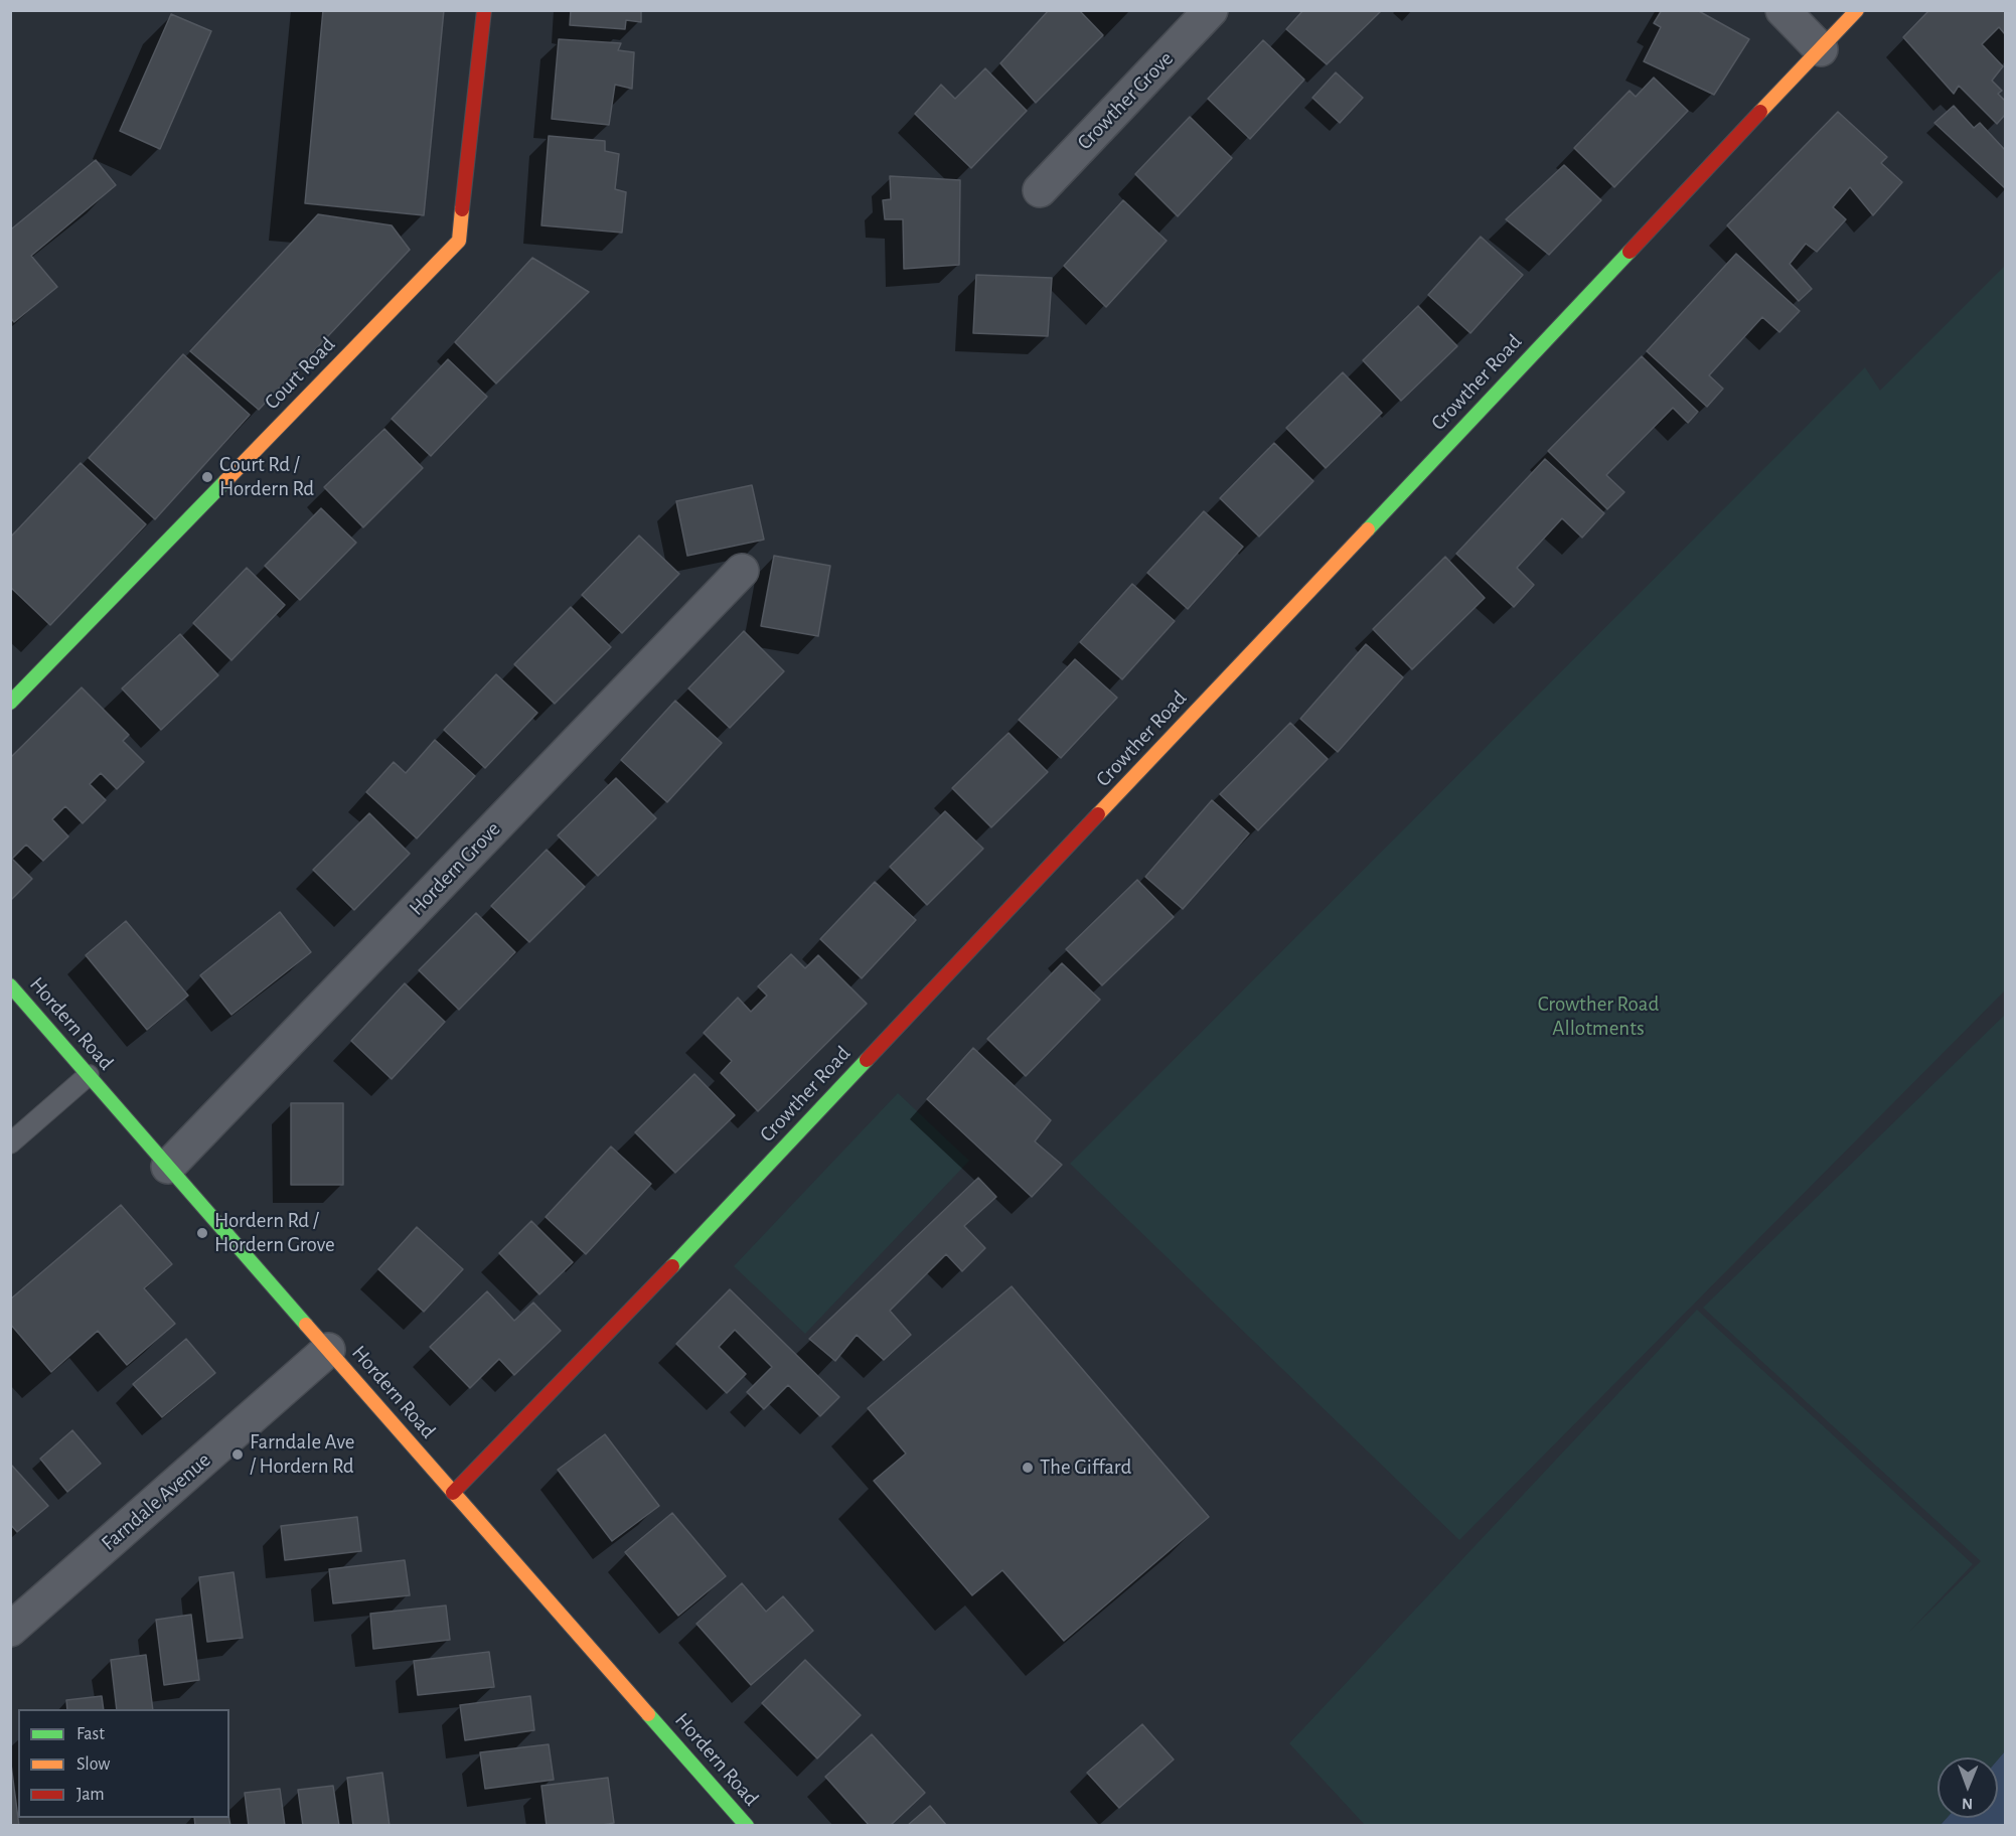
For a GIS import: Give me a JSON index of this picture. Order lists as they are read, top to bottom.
{
  "streets": {
    "street": [
      "Crowther Grove",
      "Court Road",
      "Crowther Road",
      "Hordern Grove",
      "Hordern Road",
      "Farndale Avenue"
    ]
  },
  "crossings": [
    ["Crowther Road", "Hordern Road"],
    ["Hordern Grove", "Hordern Road"],
    ["Hordern Road", "Farndale Avenue"]
  ],
  "parks": ["Crowther Road Allotments"],
  "places": [
    "Court Rd / Hordern Rd",
    "Hordern Rd / Hordern Grove",
    "Farndale Ave / Hordern Rd",
    "The Giffard"
  ],
  "legend": ["Fast", "Slow", "Jam"],
  "north": "bottom"
}
